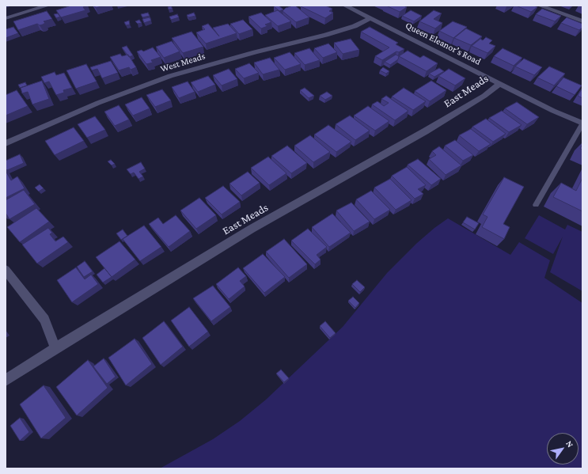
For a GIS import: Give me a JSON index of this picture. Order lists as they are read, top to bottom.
{
  "streets": {
    "street": ["Queen Eleanor's Road", "West Meads", "East Meads"]
  },
  "crossings": [
    ["Queen Eleanor's Road", "West Meads"],
    ["Queen Eleanor's Road", "East Meads"]
  ],
  "north": "top right"
}
